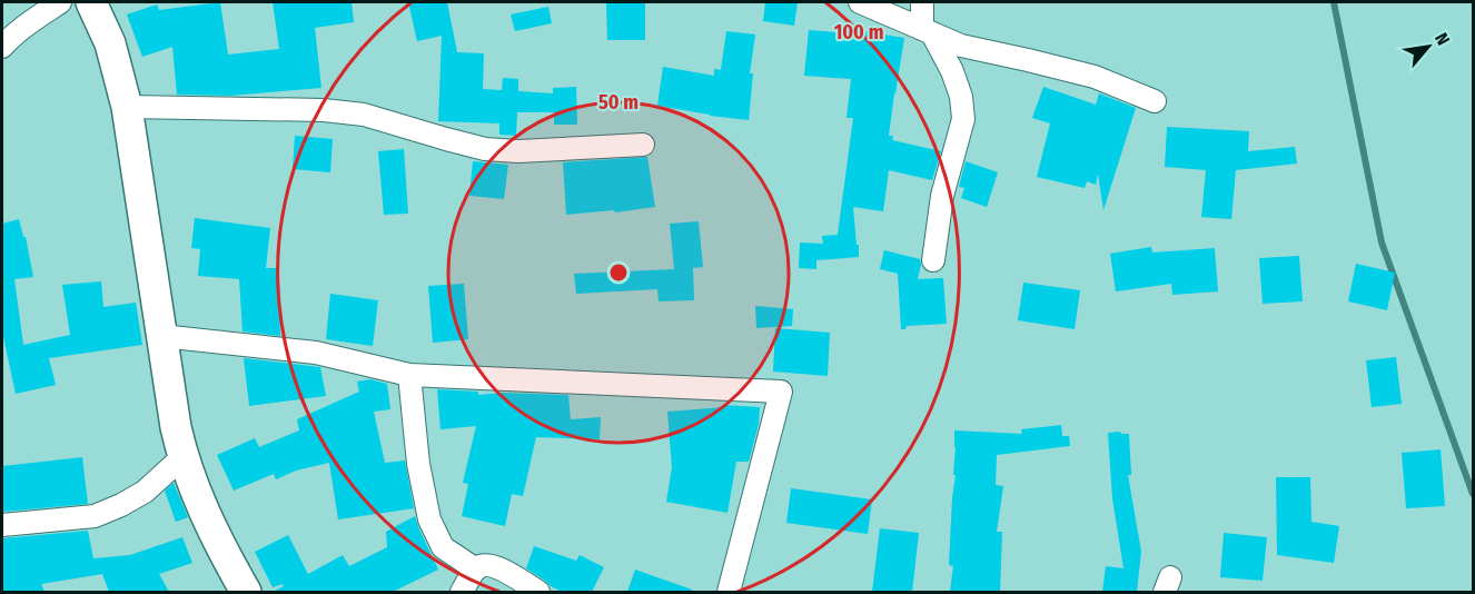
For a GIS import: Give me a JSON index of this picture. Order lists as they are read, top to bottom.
{
  "north": "top right",
  "rings": ["100 m", "50 m"]
}
